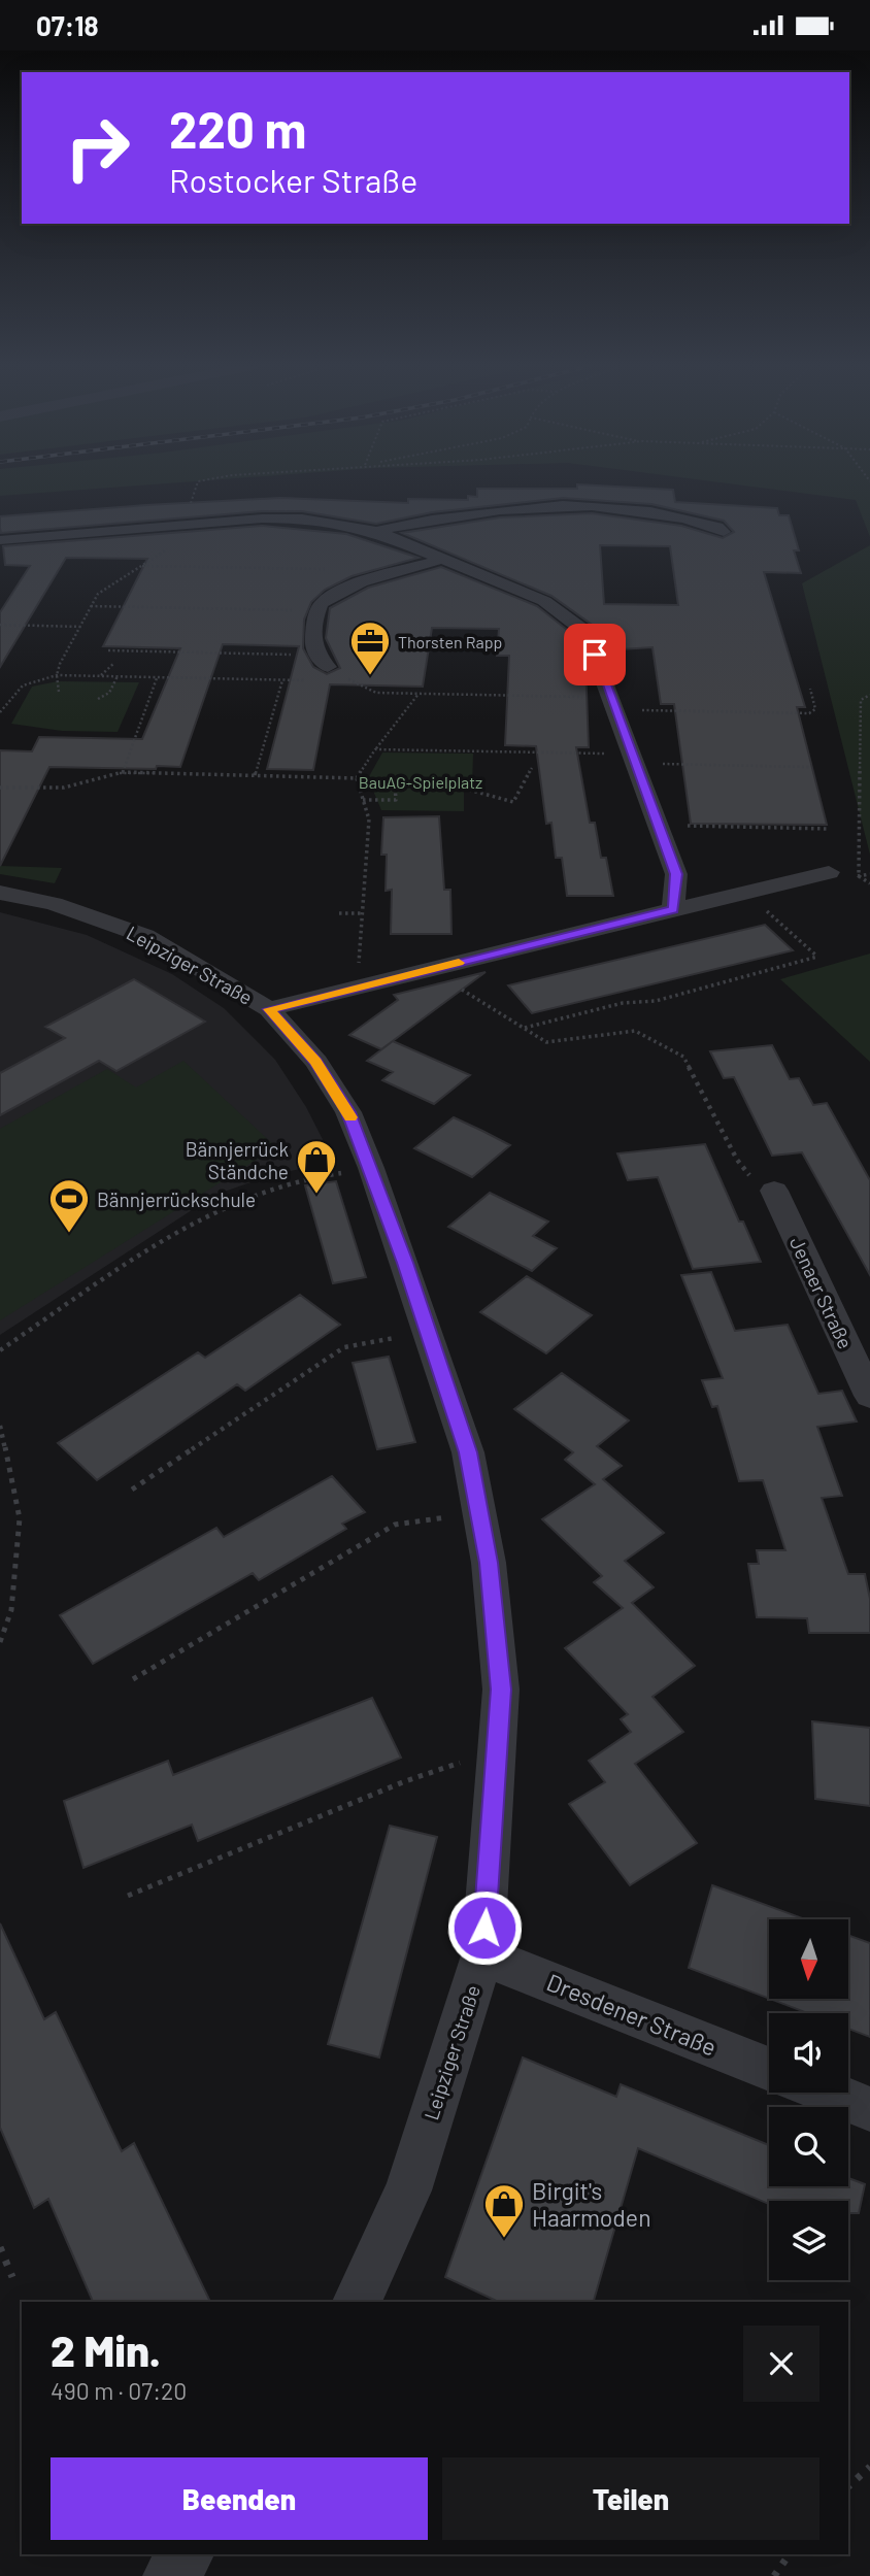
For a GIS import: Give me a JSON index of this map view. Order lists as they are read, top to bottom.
{
  "streets": {
    "street": ["Leipziger Straße", "Jenaer Straße", "Dresdener Straße"]
  },
  "crossings": [
    ["Leipziger Straße", "Dresdener Straße"]
  ],
  "parks": ["BauAG-Spielplatz"],
  "places": {
    "office": ["Thorsten Rapp"],
    "shop": ["Bännjerrück Ständche", "Birgit's Haarmoden"],
    "sports": ["Bännjerrückschule"]
  },
  "north": "bottom",
  "page": {
    "status": "07:18",
    "turn": ["220 m", "Rostocker Straße"],
    "heading": ["2 Min.", "490 m · 07:20"],
    "buttons": ["Beenden", "Teilen"]
  }
}
